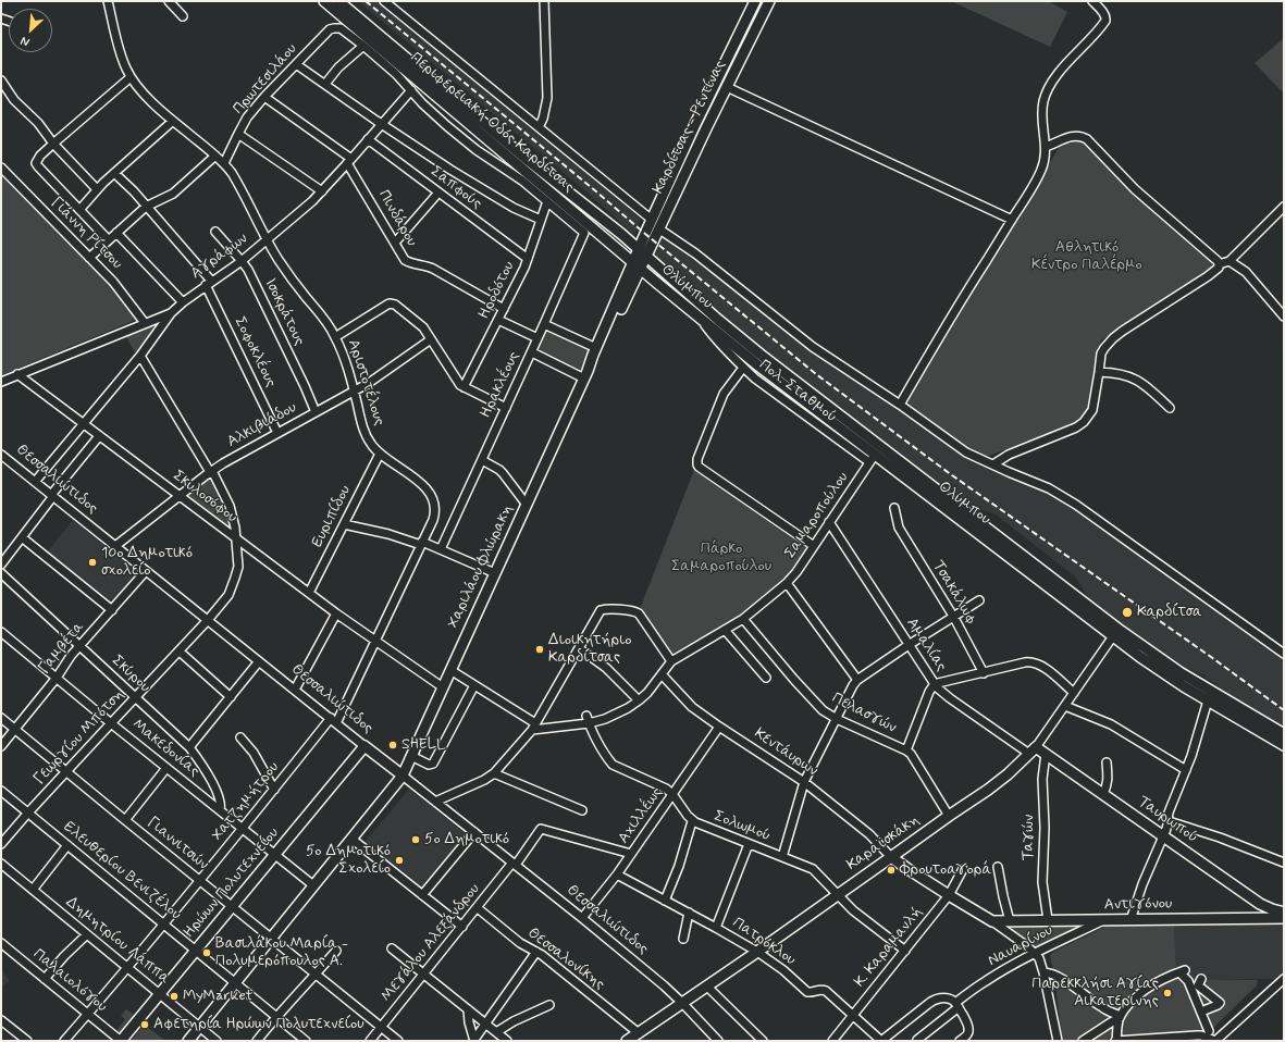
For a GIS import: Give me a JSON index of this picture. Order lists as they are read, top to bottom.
{
  "streets": {
    "main road": [
      "Περιφερειακή Οδός Καρδίτσας",
      "Καρδίτσας - Ρεντίνας",
      "Ολύμπου",
      "Θεσσαλιώτιδος",
      "Χαριλάου Φλώρακη",
      "Ταυρωπού",
      "Καραϊσκάκη",
      "Ηρώων Πολυτεχνείου",
      "Αντιγόνου"
    ],
    "street": [
      "Πρωτεσιλάου",
      "Σαπφούς",
      "Πινδάρου",
      "Γιάννη Ρίτσου",
      "Αγράφων",
      "Ηροδότου",
      "Ισοκράτους",
      "Σοφοκλέους",
      "Αριστοτέλους",
      "Ηρακλέους",
      "Πολ. Σταθμού",
      "Αλκιβιάδου",
      "Σκυλοσόφου",
      "Σαμαροπούλου",
      "Ευριπίδου",
      "Τσακάλωφ",
      "Αμαλίας",
      "Γαμβέτα",
      "Σκύρου",
      "Πελασγών",
      "Γεωργίου Μπότση",
      "Μακεδονίας",
      "Κεντάυρων",
      "Χατζημήτρου",
      "Αχιλλέως",
      "Σολωμού",
      "Ταγών",
      "Γιαννιτσών",
      "Ελευθερίου Βενιζέλου",
      "Δημητρίου Λάππα",
      "Πατρόκλου",
      "Μεγάλου Αλεξάνδρου",
      "Ναυαρίνου",
      "Κ. Καραμανλή",
      "Θεσσαλονίκης",
      "Παλαιολόγου"
    ]
  },
  "crossings": [
    ["Πρωτεσιλάου", "Αριστοτέλους"],
    ["Περιφερειακή Οδός Καρδίτσας", "Καρδίτσας - Ρεντίνας"],
    ["Περιφερειακή Οδός Καρδίτσας", "Ολύμπου"],
    ["Περιφερειακή Οδός Καρδίτσας", "Χαριλάου Φλώρακη"],
    ["Καρδίτσας - Ρεντίνας", "Ολύμπου"],
    ["Καρδίτσας - Ρεντίνας", "Χαριλάου Φλώρακη"],
    ["Σαπφούς", "Αγράφων"],
    ["Σαπφούς", "Ηροδότου"],
    ["Πινδάρου", "Αγράφων"],
    ["Πινδάρου", "Ηροδότου"],
    ["Γιάννη Ρίτσου", "Αγράφων"],
    ["Αγράφων", "Ισοκράτους"],
    ["Αγράφων", "Σοφοκλέους"],
    ["Αγράφων", "Αριστοτέλους"],
    ["Αγράφων", "Σκυλοσόφου"],
    ["Ολύμπου", "Πολ. Σταθμού"],
    ["Ολύμπου", "Σαμαροπούλου"],
    ["Ολύμπου", "Χαριλάου Φλώρακη"],
    ["Ολύμπου", "Καραϊσκάκη"],
    ["Ηροδότου", "Ηρακλέους"],
    ["Ισοκράτους", "Αλκιβιάδου"],
    ["Σοφοκλέους", "Αλκιβιάδου"],
    ["Αριστοτέλους", "Αλκιβιάδου"],
    ["Αριστοτέλους", "Θεσσαλιώτιδος"],
    ["Αριστοτέλους", "Σκυλοσόφου"],
    ["Αριστοτέλους", "Ευριπίδου"],
    ["Αριστοτέλους", "Χατζημήτρου"],
    ["Πολ. Σταθμού", "Σαμαροπούλου"],
    ["Αλκιβιάδου", "Θεσσαλιώτιδος"],
    ["Αλκιβιάδου", "Σκυλοσόφου"],
    ["Αλκιβιάδου", "Γεωργίου Μπότση"],
    ["Θεσσαλιώτιδος", "Χαριλάου Φλώρακη"],
    ["Θεσσαλιώτιδος", "Γαμβέτα"],
    ["Θεσσαλιώτιδος", "Γεωργίου Μπότση"],
    ["Θεσσαλιώτιδος", "Χατζημήτρου"],
    ["Θεσσαλιώτιδος", "Αχιλλέως"],
    ["Θεσσαλιώτιδος", "Καραϊσκάκη"],
    ["Θεσσαλιώτιδος", "Ηρώων Πολυτεχνείου"],
    ["Θεσσαλιώτιδος", "Μεγάλου Αλεξάνδρου"],
    ["Σκυλοσόφου", "Ευριπίδου"],
    ["Σκυλοσόφου", "Χαριλάου Φλώρακη"],
    ["Σκυλοσόφου", "Γεωργίου Μπότση"],
    ["Σαμαροπούλου", "Αμαλίας"],
    ["Σαμαροπούλου", "Πελασγών"],
    ["Σαμαροπούλου", "Κεντάυρων"],
    ["Σαμαροπούλου", "Σολωμού"],
    ["Χαριλάου Φλώρακη", "Μακεδονίας"],
    ["Χαριλάου Φλώρακη", "Γιαννιτσών"],
    ["Χαριλάου Φλώρακη", "Ελευθερίου Βενιζέλου"],
    ["Χαριλάου Φλώρακη", "Δημητρίου Λάππα"],
    ["Αμαλίας", "Ταυρωπού"],
    ["Αμαλίας", "Καραϊσκάκη"],
    ["Γαμβέτα", "Σκύρου"],
    ["Γαμβέτα", "Μακεδονίας"],
    ["Γαμβέτα", "Γιαννιτσών"],
    ["Σκύρου", "Γεωργίου Μπότση"],
    ["Σκύρου", "Μακεδονίας"],
    ["Πελασγών", "Καραϊσκάκη"],
    ["Γεωργίου Μπότση", "Μακεδονίας"],
    ["Γεωργίου Μπότση", "Γιαννιτσών"],
    ["Γεωργίου Μπότση", "Ελευθερίου Βενιζέλου"],
    ["Μακεδονίας", "Χατζημήτρου"],
    ["Μακεδονίας", "Ηρώων Πολυτεχνείου"],
    ["Κεντάυρων", "Αχιλλέως"],
    ["Κεντάυρων", "Καραϊσκάκη"],
    ["Χατζημήτρου", "Γιαννιτσών"],
    ["Χατζημήτρου", "Ελευθερίου Βενιζέλου"],
    ["Χατζημήτρου", "Δημητρίου Λάππα"],
    ["Χατζημήτρου", "Παλαιολόγου"],
    ["Αχιλλέως", "Σολωμού"],
    ["Αχιλλέως", "Πατρόκλου"],
    ["Αχιλλέως", "Μεγάλου Αλεξάνδρου"],
    ["Ταυρωπού", "Ταγών"],
    ["Ταυρωπού", "Καραϊσκάκη"],
    ["Σολωμού", "Καραϊσκάκη"],
    ["Σολωμού", "Κ. Καραμανλή"],
    ["Ταγών", "Αντιγόνου"],
    ["Καραϊσκάκη", "Πατρόκλου"],
    ["Καραϊσκάκη", "Θεσσαλονίκης"],
    ["Γιαννιτσών", "Ηρώων Πολυτεχνείου"],
    ["Γιαννιτσών", "Μεγάλου Αλεξάνδρου"],
    ["Ελευθερίου Βενιζέλου", "Ηρώων Πολυτεχνείου"],
    ["Ηρώων Πολυτεχνείου", "Δημητρίου Λάππα"],
    ["Ηρώων Πολυτεχνείου", "Παλαιολόγου"],
    ["Αντιγόνου", "Ναυαρίνου"],
    ["Πατρόκλου", "Κ. Καραμανλή"],
    ["Μεγάλου Αλεξάνδρου", "Θεσσαλονίκης"]
  ],
  "parks": ["Αθλητικό Κέντρο Παλέρμο", "Πάρκο Σαμαροπούλου"],
  "places": [
    "10ο Δημοτικό σχολείο",
    "Καρδίτσα",
    "Διοικητήριο Καρδίτσας",
    "SHELL",
    "5ο Δημοτικό",
    "5ο Δημοτικό Σχολείο",
    "Φρουτοαγορά",
    "Βασιλάκου Μαρία - Πολυμερόπουλος Α.",
    "Παρεκκλήσι Αγίας Αικατερίνης",
    "MyMarket",
    "Αφετηρία Ηρώων Πολυτεχνείου"
  ],
  "north": "bottom left"
}
